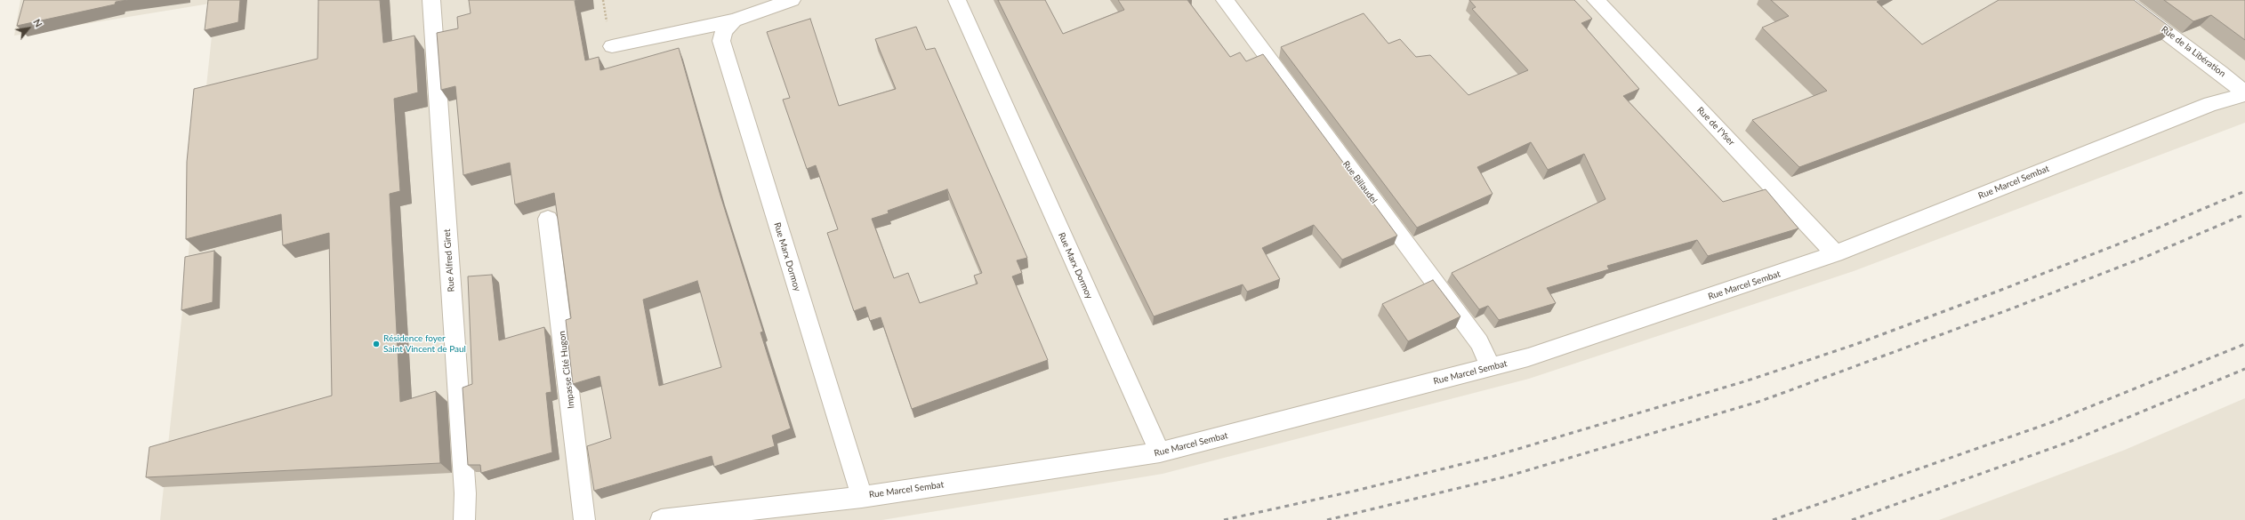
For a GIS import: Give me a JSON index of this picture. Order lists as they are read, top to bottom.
{
  "streets": {
    "street": [
      "Rue de la Libération",
      "Rue de l'Yser",
      "Rue Billaudel",
      "Rue Marcel Sembat",
      "Rue Marx Dormoy",
      "Rue Alfred Giret",
      "Impasse Cité Hugon"
    ]
  },
  "crossings": [
    ["Rue de la Libération", "Rue Marcel Sembat"],
    ["Rue de l'Yser", "Rue Marcel Sembat"],
    ["Rue Billaudel", "Rue Marcel Sembat"],
    ["Rue Marcel Sembat", "Rue Marx Dormoy"]
  ],
  "places": ["Résidence foyer Saint Vincent de Paul"],
  "north": "top right"
}
